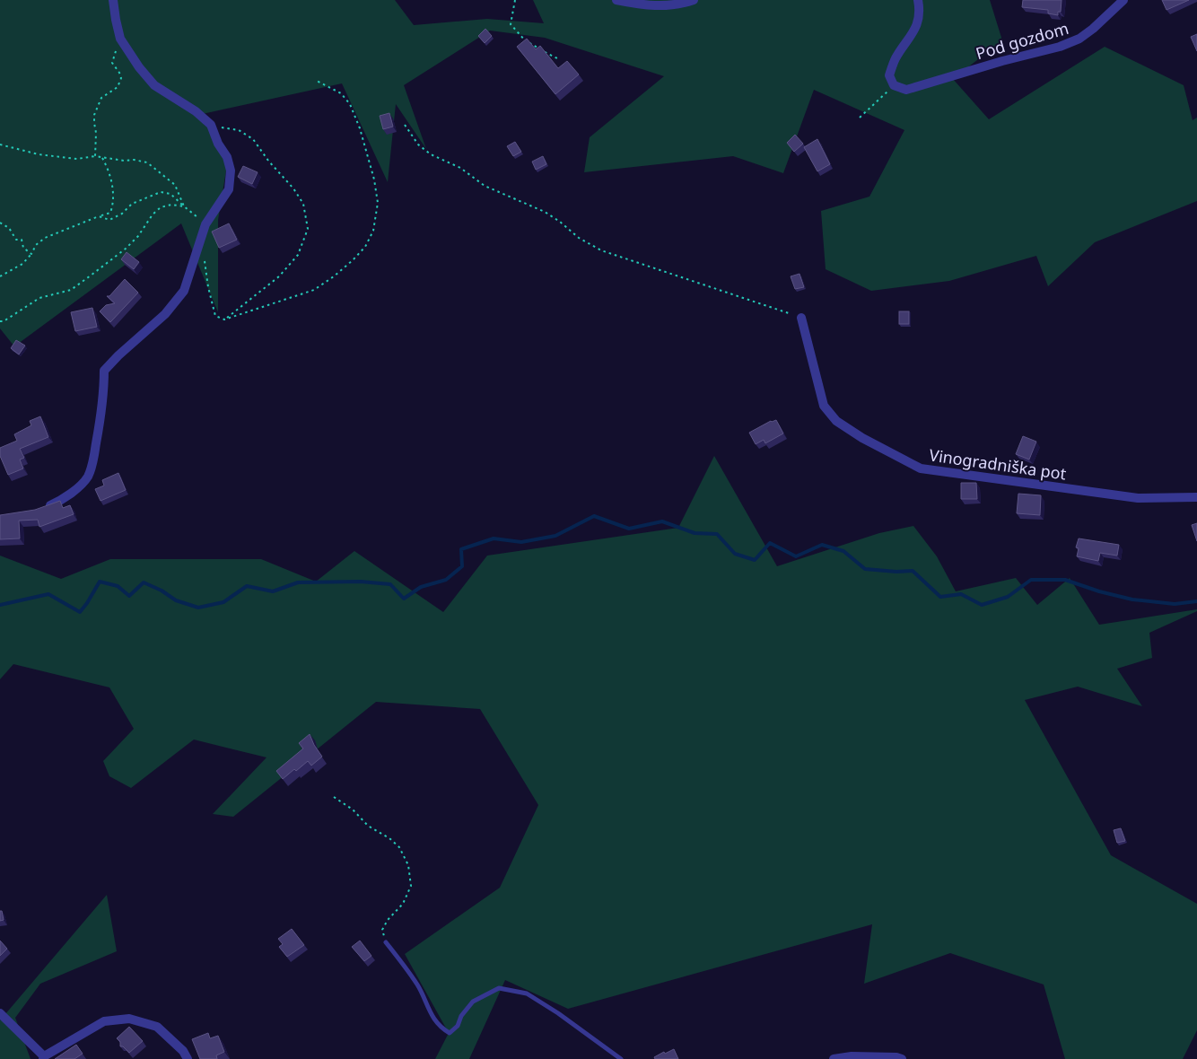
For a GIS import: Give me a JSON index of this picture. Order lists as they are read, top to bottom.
{
  "streets": {
    "street": ["Pod gozdom", "Vinogradniška pot"]
  }
}
